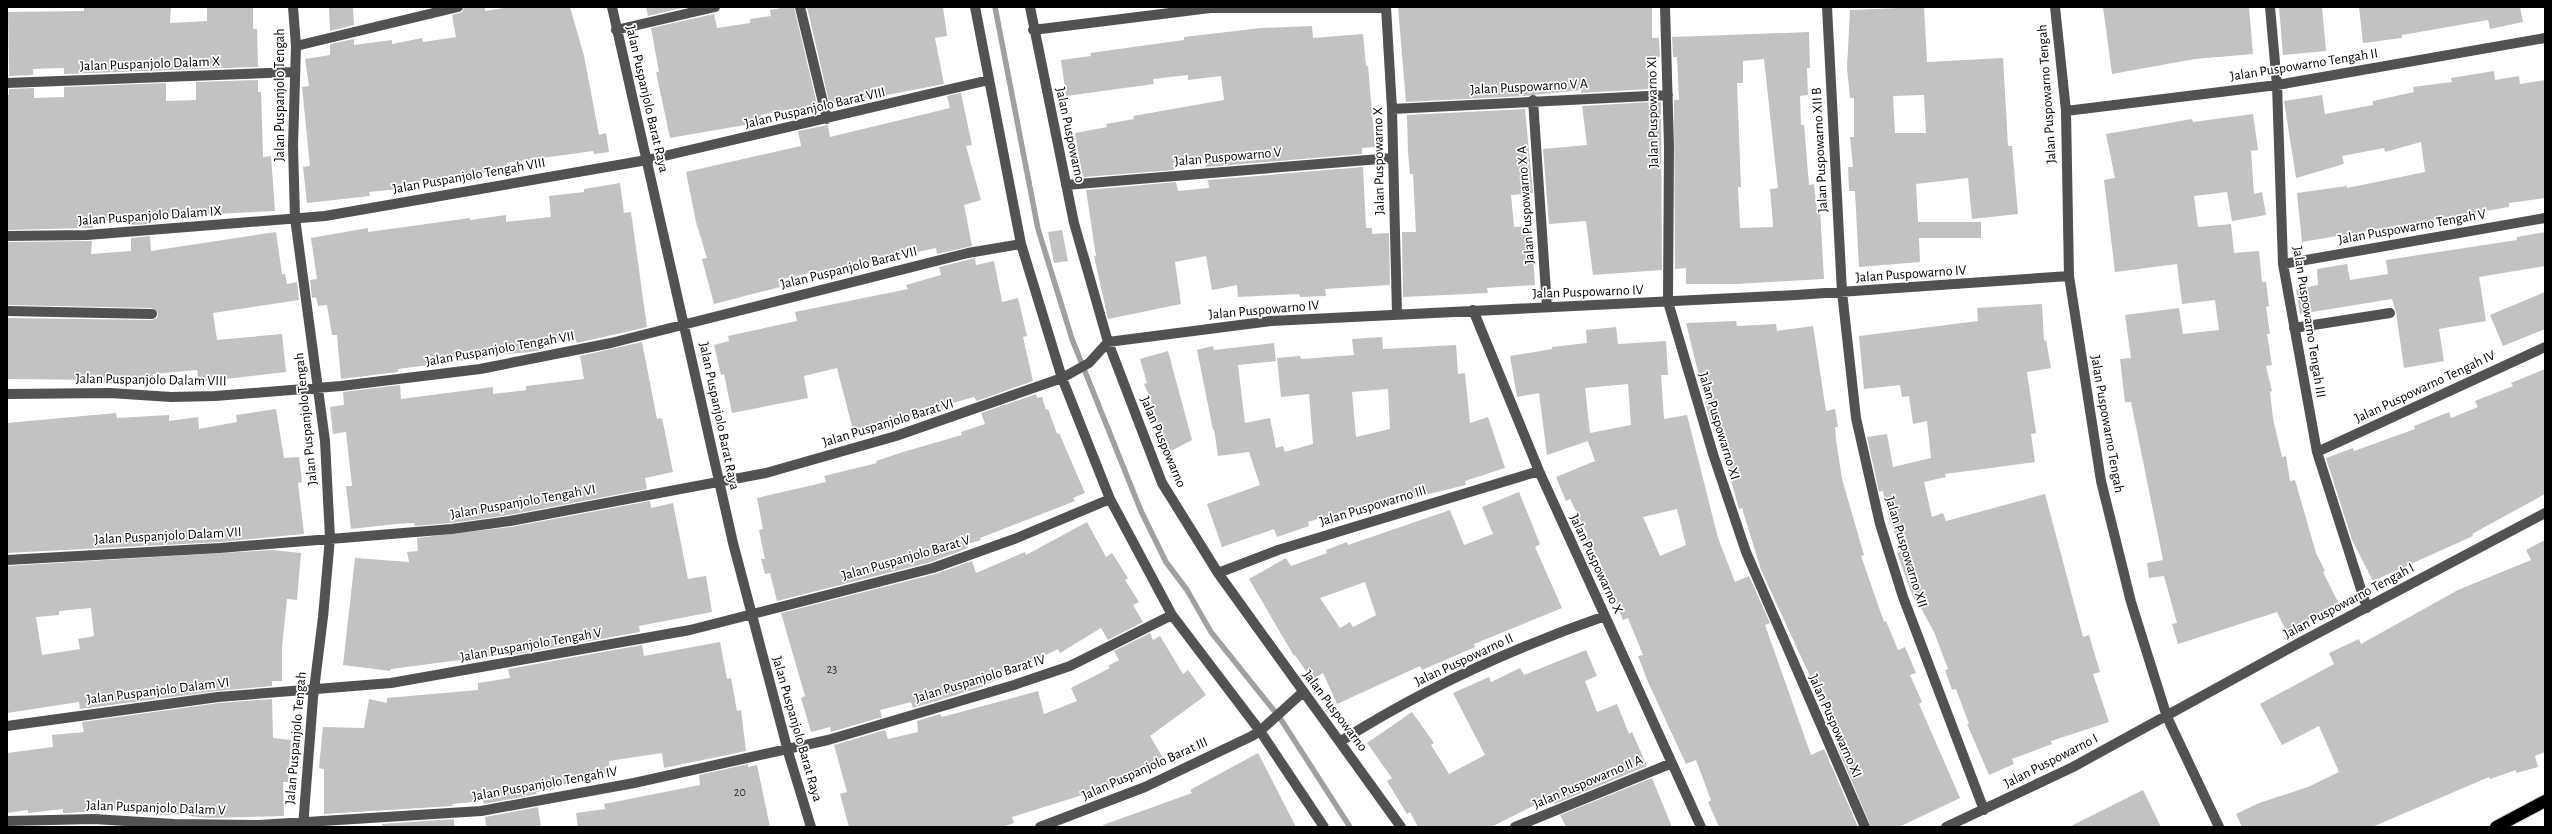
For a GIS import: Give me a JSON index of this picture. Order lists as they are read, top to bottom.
{
  "streets": {
    "street": [
      "Jalan Puspanjolo Dalam X",
      "Jalan Puspowarno Tengah II",
      "Jalan Puspowarno V A",
      "Jalan Puspowarno Tengah",
      "Jalan Puspanjolo Tengah",
      "Jalan Puspanjolo Barat Raya",
      "Jalan Puspanjolo Barat VIII",
      "Jalan Puspowarno XI",
      "Jalan Puspowarno",
      "Jalan Puspowarno XII B",
      "Jalan Puspowarno V",
      "Jalan Puspowarno X",
      "Jalan Puspanjolo Tengah VIII",
      "Jalan Puspowarno X A",
      "Jalan Puspanjolo Dalam IX",
      "Jalan Puspowarno Tengah V",
      "Jalan Puspanjolo Barat VII",
      "Jalan Puspowarno IV",
      "Jalan Puspowarno Tengah III",
      "Jalan Puspanjolo Tengah VII",
      "Jalan Puspanjolo Dalam VIII",
      "Jalan Puspowarno Tengah IV",
      "Jalan Puspanjolo Barat VI",
      "Jalan Puspanjolo Tengah VI",
      "Jalan Puspowarno III",
      "Jalan Puspanjolo Dalam VII",
      "Jalan Puspowarno XII",
      "Jalan Puspanjolo Barat V",
      "Jalan Puspowarno Tengah I",
      "Jalan Puspanjolo Tengah V",
      "Jalan Puspowarno II",
      "Jalan Puspanjolo Barat IV",
      "Jalan Puspanjolo Dalam VI",
      "Jalan Puspowarno I",
      "Jalan Puspanjolo Barat III",
      "Jalan Puspowarno II A",
      "Jalan Puspanjolo Tengah IV",
      "Jalan Puspanjolo Dalam V"
    ]
  },
  "crossings": [
    ["Jalan Puspanjolo Dalam X", "Jalan Puspanjolo Tengah"],
    ["Jalan Puspowarno Tengah II", "Jalan Puspowarno Tengah"],
    ["Jalan Puspowarno Tengah II", "Jalan Puspowarno Tengah III"],
    ["Jalan Puspowarno V A", "Jalan Puspowarno XI"],
    ["Jalan Puspowarno V A", "Jalan Puspowarno X"],
    ["Jalan Puspowarno V A", "Jalan Puspowarno X A"],
    ["Jalan Puspowarno Tengah", "Jalan Puspowarno IV"],
    ["Jalan Puspowarno Tengah", "Jalan Puspowarno Tengah I"],
    ["Jalan Puspowarno Tengah", "Jalan Puspowarno I"],
    ["Jalan Puspanjolo Tengah", "Jalan Puspanjolo Tengah VIII"],
    ["Jalan Puspanjolo Tengah", "Jalan Puspanjolo Dalam IX"],
    ["Jalan Puspanjolo Tengah", "Jalan Puspanjolo Tengah VII"],
    ["Jalan Puspanjolo Tengah", "Jalan Puspanjolo Dalam VIII"],
    ["Jalan Puspanjolo Tengah", "Jalan Puspanjolo Tengah VI"],
    ["Jalan Puspanjolo Tengah", "Jalan Puspanjolo Dalam VII"],
    ["Jalan Puspanjolo Tengah", "Jalan Puspanjolo Tengah V"],
    ["Jalan Puspanjolo Tengah", "Jalan Puspanjolo Dalam VI"],
    ["Jalan Puspanjolo Tengah", "Jalan Puspanjolo Tengah IV"],
    ["Jalan Puspanjolo Tengah", "Jalan Puspanjolo Dalam V"],
    ["Jalan Puspanjolo Barat Raya", "Jalan Puspanjolo Barat VIII"],
    ["Jalan Puspanjolo Barat Raya", "Jalan Puspanjolo Tengah VIII"],
    ["Jalan Puspanjolo Barat Raya", "Jalan Puspanjolo Barat VII"],
    ["Jalan Puspanjolo Barat Raya", "Jalan Puspanjolo Tengah VII"],
    ["Jalan Puspanjolo Barat Raya", "Jalan Puspanjolo Barat VI"],
    ["Jalan Puspanjolo Barat Raya", "Jalan Puspanjolo Tengah VI"],
    ["Jalan Puspanjolo Barat Raya", "Jalan Puspanjolo Barat V"],
    ["Jalan Puspanjolo Barat Raya", "Jalan Puspanjolo Tengah V"],
    ["Jalan Puspanjolo Barat Raya", "Jalan Puspanjolo Barat IV"],
    ["Jalan Puspanjolo Barat Raya", "Jalan Puspanjolo Tengah IV"],
    ["Jalan Puspanjolo Barat VIII", "Jalan Puspanjolo Tengah VIII"],
    ["Jalan Puspowarno XI", "Jalan Puspowarno IV"],
    ["Jalan Puspowarno", "Jalan Puspowarno V"],
    ["Jalan Puspowarno", "Jalan Puspowarno IV"],
    ["Jalan Puspowarno", "Jalan Puspanjolo Barat VI"],
    ["Jalan Puspowarno", "Jalan Puspowarno III"],
    ["Jalan Puspowarno", "Jalan Puspowarno II"],
    ["Jalan Puspowarno", "Jalan Puspanjolo Barat III"],
    ["Jalan Puspowarno XII B", "Jalan Puspowarno IV"],
    ["Jalan Puspowarno XII B", "Jalan Puspowarno XII"],
    ["Jalan Puspowarno V", "Jalan Puspowarno X"],
    ["Jalan Puspowarno X", "Jalan Puspowarno IV"],
    ["Jalan Puspowarno X", "Jalan Puspowarno III"],
    ["Jalan Puspowarno X", "Jalan Puspowarno II"],
    ["Jalan Puspowarno X", "Jalan Puspowarno II A"],
    ["Jalan Puspanjolo Tengah VIII", "Jalan Puspanjolo Dalam IX"],
    ["Jalan Puspowarno X A", "Jalan Puspowarno IV"],
    ["Jalan Puspowarno Tengah V", "Jalan Puspowarno Tengah III"],
    ["Jalan Puspanjolo Barat VII", "Jalan Puspanjolo Tengah VII"],
    ["Jalan Puspowarno IV", "Jalan Puspanjolo Barat VI"],
    ["Jalan Puspowarno IV", "Jalan Puspowarno XII"],
    ["Jalan Puspowarno Tengah III", "Jalan Puspowarno Tengah IV"],
    ["Jalan Puspowarno Tengah III", "Jalan Puspowarno Tengah I"],
    ["Jalan Puspanjolo Tengah VII", "Jalan Puspanjolo Dalam VIII"],
    ["Jalan Puspanjolo Barat VI", "Jalan Puspanjolo Tengah VI"],
    ["Jalan Puspanjolo Tengah VI", "Jalan Puspanjolo Dalam VII"],
    ["Jalan Puspowarno XII", "Jalan Puspowarno I"],
    ["Jalan Puspanjolo Barat V", "Jalan Puspanjolo Tengah V"],
    ["Jalan Puspowarno Tengah I", "Jalan Puspowarno I"],
    ["Jalan Puspanjolo Tengah V", "Jalan Puspanjolo Dalam VI"],
    ["Jalan Puspanjolo Barat IV", "Jalan Puspanjolo Tengah IV"],
    ["Jalan Puspanjolo Tengah IV", "Jalan Puspanjolo Dalam V"]
  ],
  "house_numbers": ["23", "20"]
}
